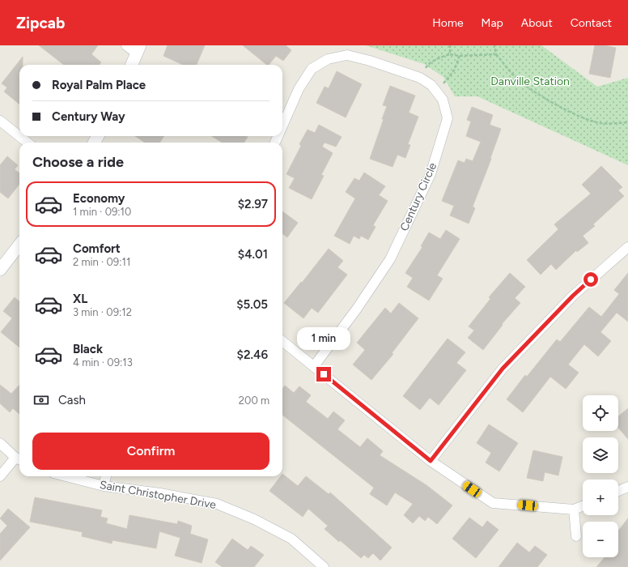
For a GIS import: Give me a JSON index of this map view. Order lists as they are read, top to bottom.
{
  "streets": {
    "street": ["Century Circle", "Saint Christopher Drive"]
  },
  "parks": ["Danville Station"],
  "page": {
    "header": "Zipcab",
    "nav": [
      "Home",
      "Map",
      "About",
      "Contact"
    ],
    "banner": ["Royal Palm Place", "Century Way"],
    "heading": "Choose a ride",
    "list": [
      {
        "name": "Economy",
        "note": "1 min · 09:10",
        "value": "$2.97"
      },
      {
        "name": "Comfort",
        "note": "2 min · 09:11",
        "value": "$4.01"
      },
      {
        "name": "XL",
        "note": "3 min · 09:12",
        "value": "$5.05"
      },
      {
        "name": "Black",
        "note": "4 min · 09:13",
        "value": "$2.46"
      }
    ],
    "bubble": "1 min",
    "pay": ["Cash", "200 m"],
    "map_buttons": ["+", "−"],
    "buttons": "Confirm"
  }
}
